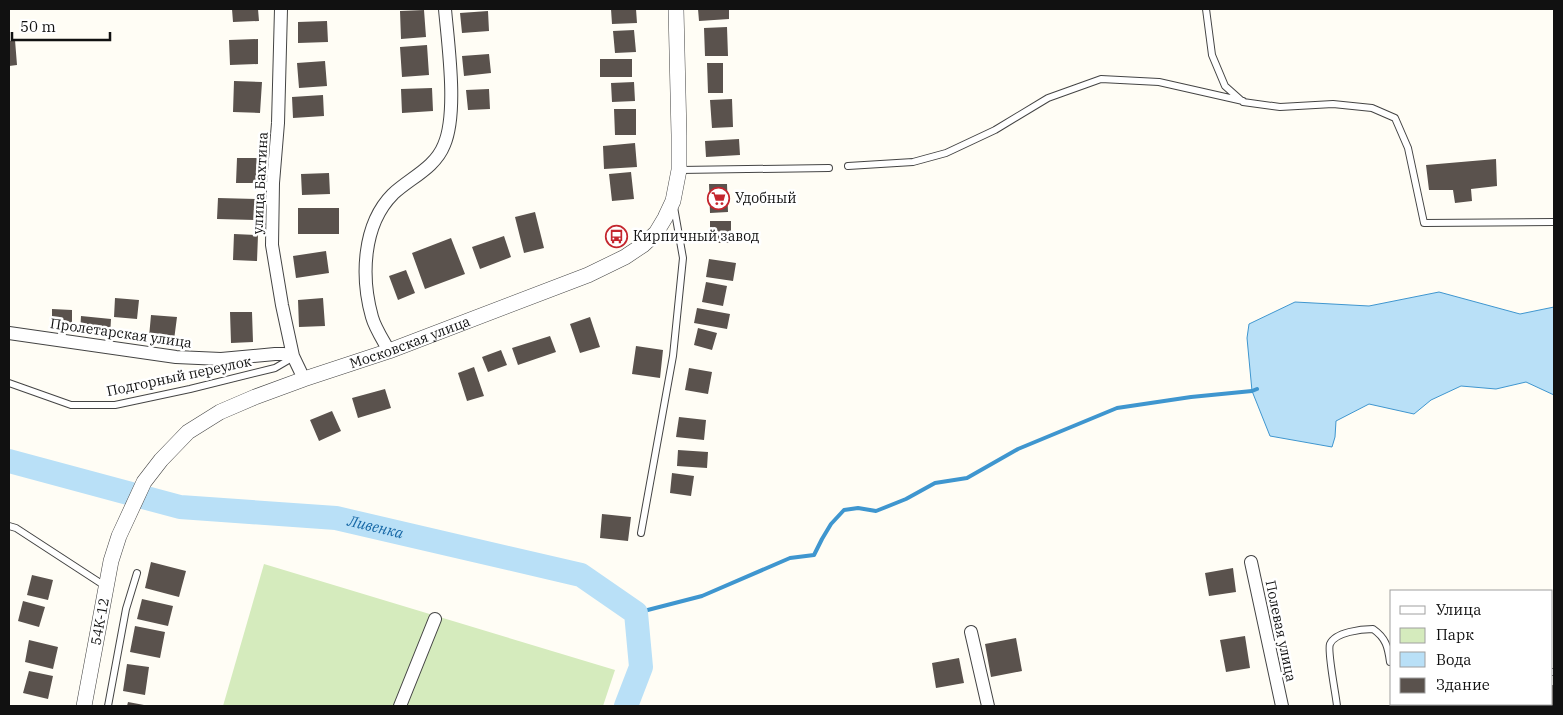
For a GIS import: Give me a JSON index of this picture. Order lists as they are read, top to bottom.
{
  "streets": {
    "street": [
      "улица Бахтина",
      "Пролетарская улица",
      "Московская улица",
      "54K-12",
      "Полевая улица"
    ],
    "lane": ["Подгорный переулок"]
  },
  "crossings": [
    ["улица Бахтина", "Пролетарская улица"],
    ["улица Бахтина", "Подгорный переулок"],
    ["Пролетарская улица", "Подгорный переулок"],
    ["Московская улица", "54K-12"]
  ],
  "water": ["Ливенка"],
  "places": {
    "supermarket": ["Удобный"],
    "bus stop": ["Кирпичный завод"]
  },
  "legend": [
    "Улица",
    "Парк",
    "Вода",
    "Здание"
  ],
  "scale_bar": "50 m"
}
